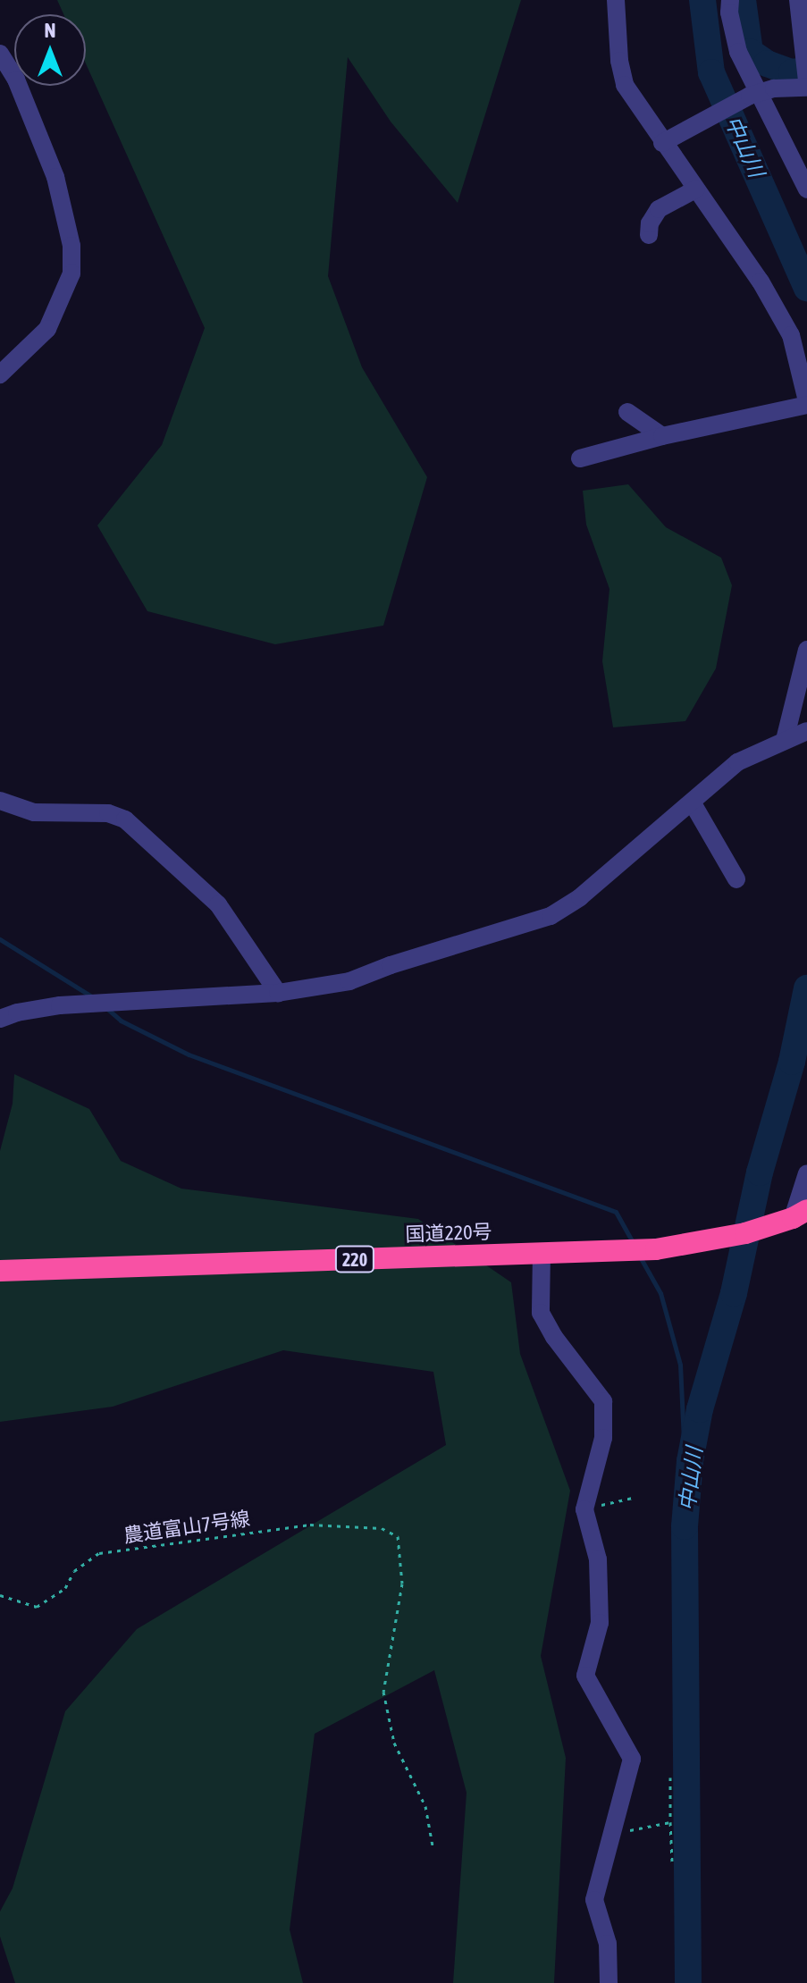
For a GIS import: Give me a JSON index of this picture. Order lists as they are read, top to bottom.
{
  "streets": {
    "highway": ["国道220号", "220"],
    "path": ["農道富山7号線"]
  },
  "water": ["中山川"],
  "north": "top"
}
